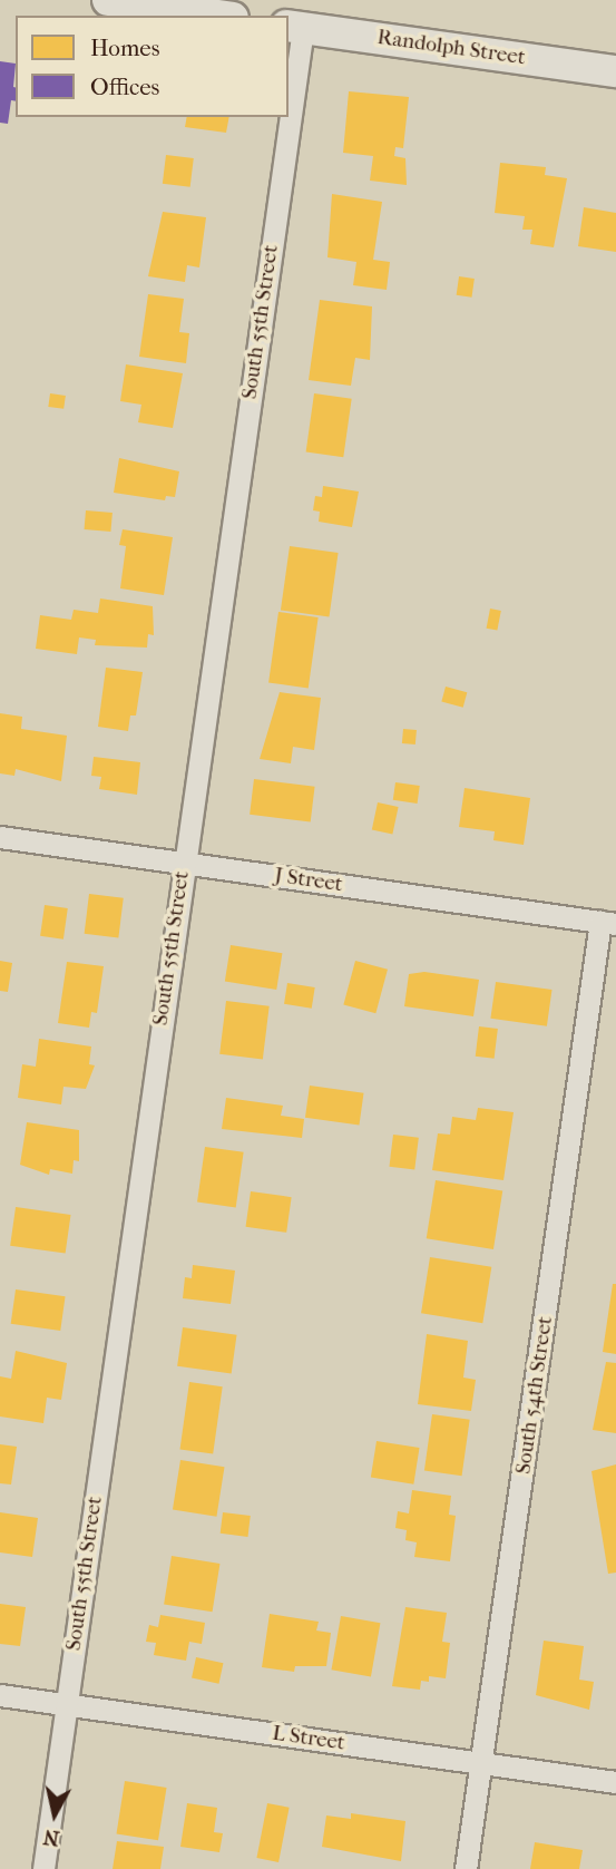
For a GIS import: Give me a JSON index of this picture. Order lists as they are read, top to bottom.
{
  "streets": {
    "main road": ["Randolph Street"],
    "street": [
      "South 55th Street",
      "J Street",
      "South 54th Street",
      "L Street"
    ]
  },
  "crossings": [
    ["Randolph Street", "South 55th Street"],
    ["South 55th Street", "J Street"],
    ["South 55th Street", "L Street"],
    ["J Street", "South 54th Street"],
    ["South 54th Street", "L Street"]
  ],
  "legend": ["Homes", "Offices"],
  "north": "bottom"
}
